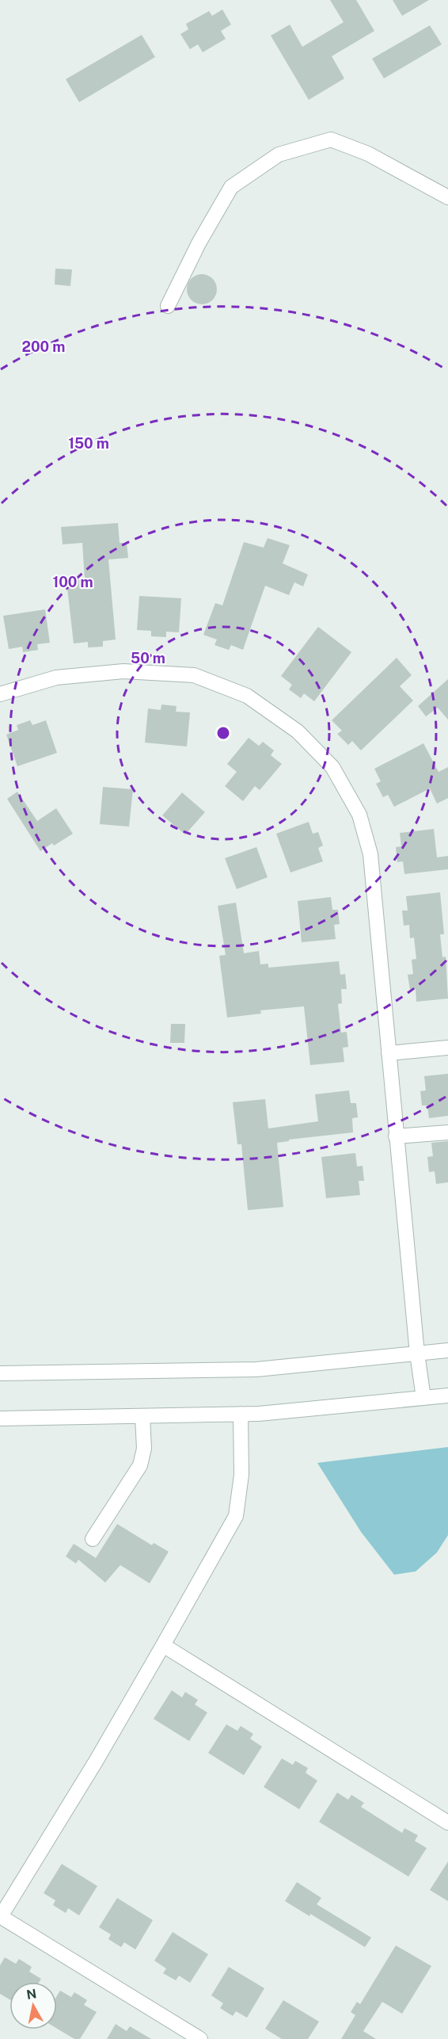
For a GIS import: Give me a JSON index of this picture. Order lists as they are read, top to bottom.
{
  "north": "top",
  "rings": [
    "200 m",
    "150 m",
    "100 m",
    "50 m"
  ]
}
